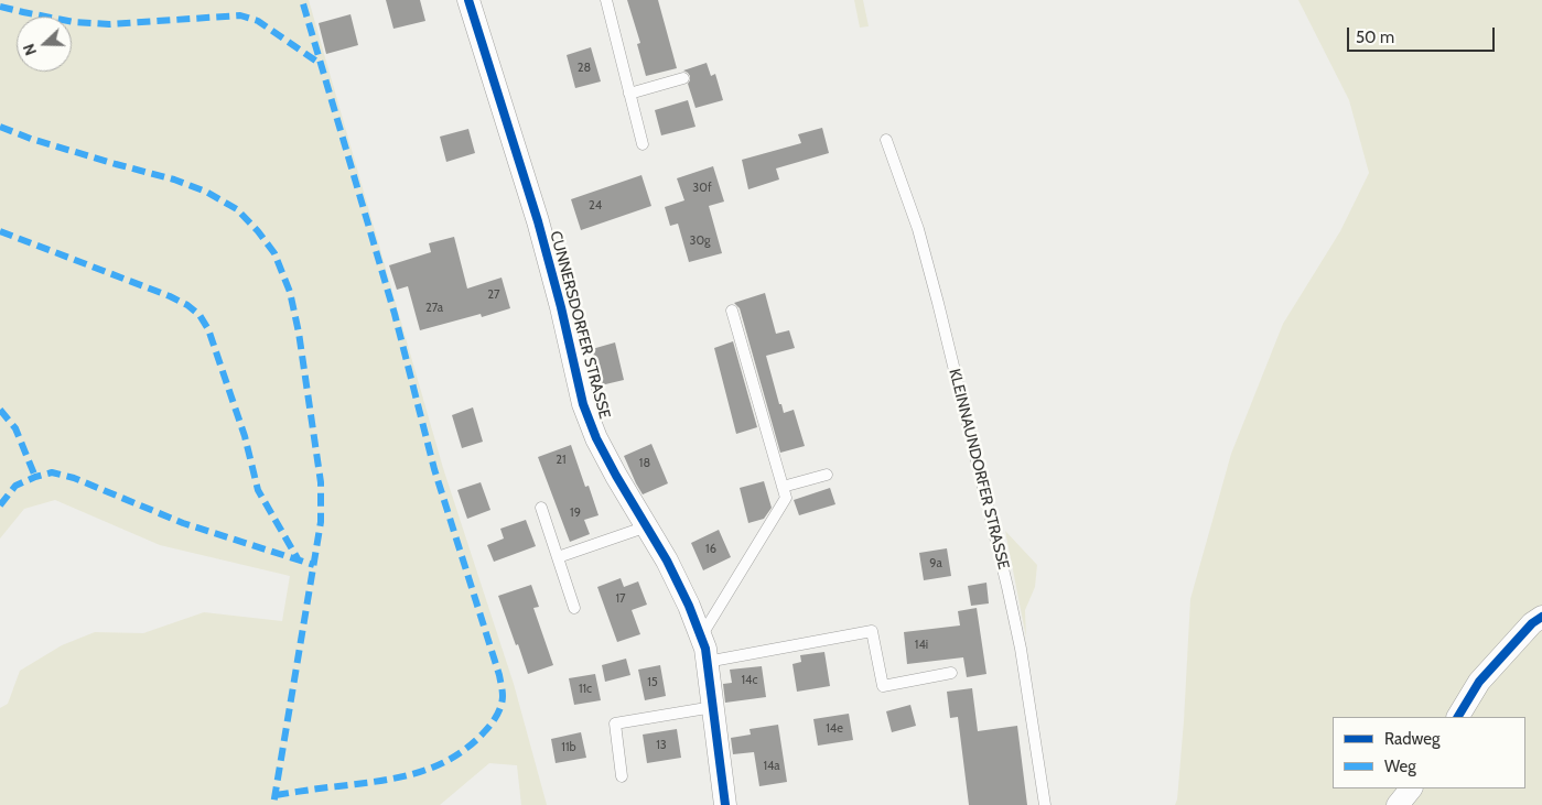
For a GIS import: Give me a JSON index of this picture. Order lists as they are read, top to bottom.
{
  "streets": {
    "street": ["CUNNERSDORFER STRASSE"],
    "lane": ["KLEINNAUNDORFER STRASSE"]
  },
  "house_numbers": [
    "28",
    "30f",
    "24",
    "30g",
    "27",
    "27a",
    "21",
    "18",
    "19",
    "16",
    "9a",
    "17",
    "14i",
    "14c",
    "15",
    "11c",
    "14e",
    "13",
    "11b",
    "14a"
  ],
  "legend": ["Radweg", "Weg"],
  "scale_bar": "50 m",
  "north": "left"
}
